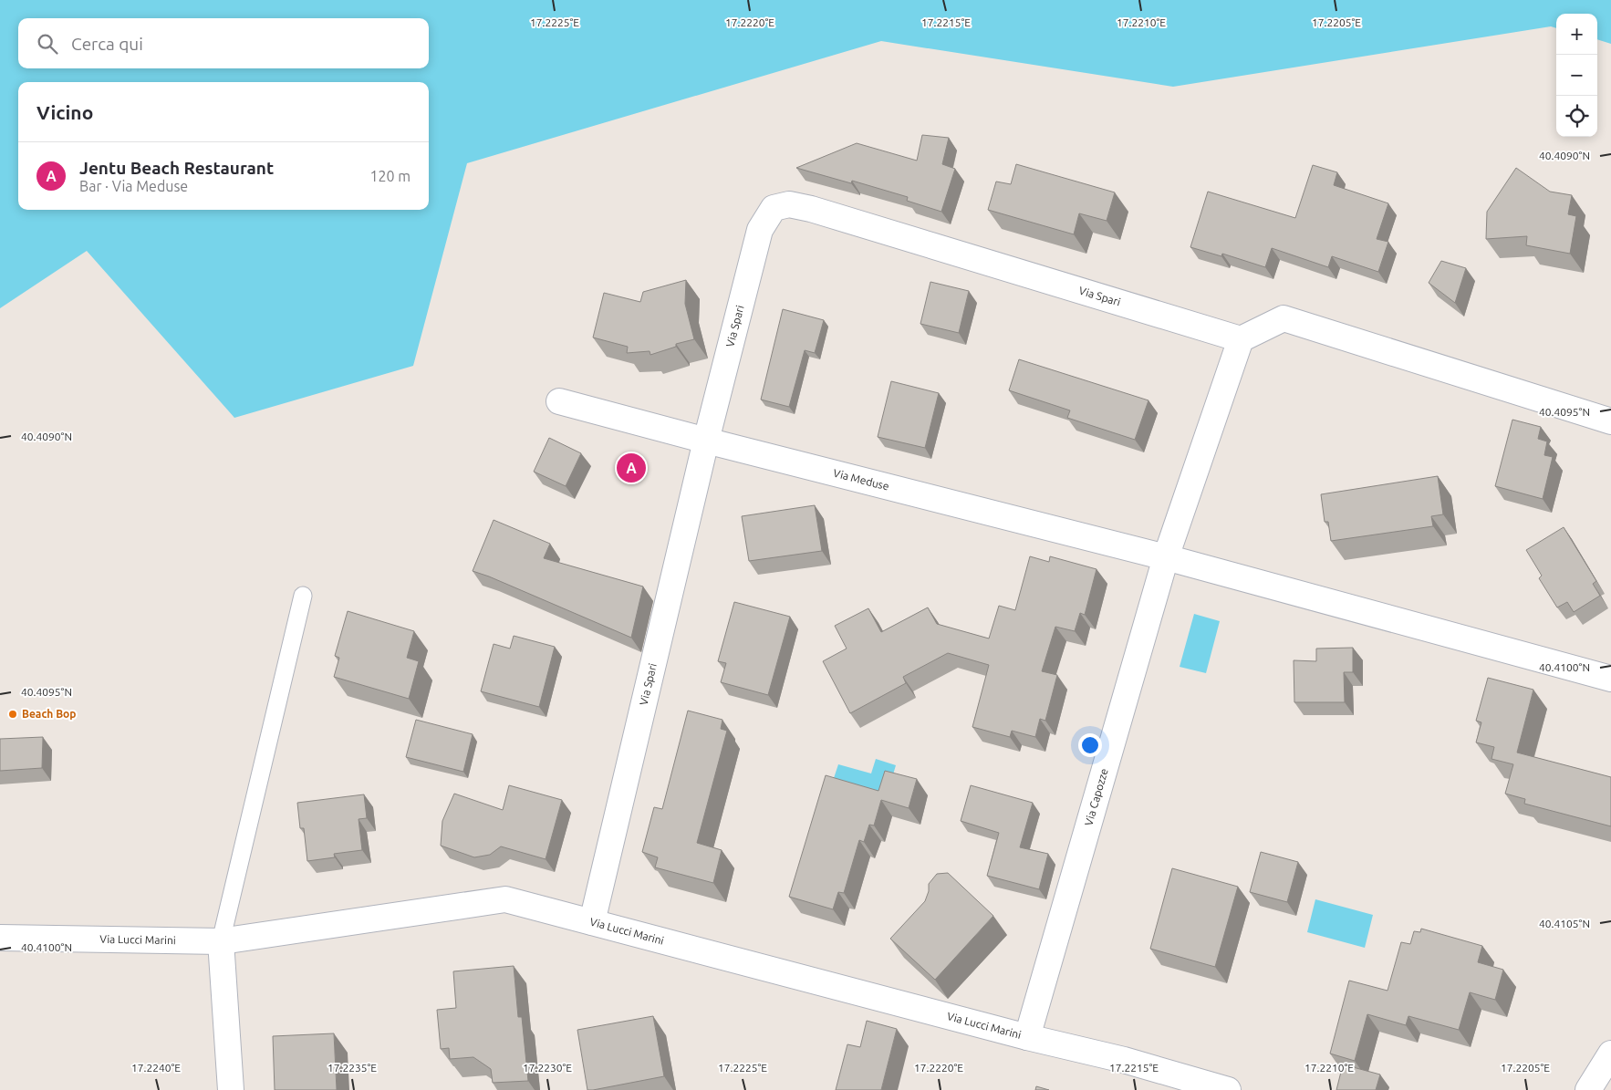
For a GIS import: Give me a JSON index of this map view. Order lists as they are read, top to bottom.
{
  "streets": {
    "street": [
      "Via Spari",
      "Via Meduse",
      "Via Capozze",
      "Via Lucci Marini"
    ]
  },
  "crossings": [
    ["Via Spari", "Via Meduse"],
    ["Via Spari", "Via Capozze"],
    ["Via Spari", "Via Lucci Marini"],
    ["Via Meduse", "Via Capozze"],
    ["Via Capozze", "Via Lucci Marini"]
  ],
  "places": ["Beach Bop"],
  "page": {
    "map_buttons": ["+", "−"],
    "search": "Cerca qui",
    "heading": "Vicino",
    "list": [
      {
        "mark": "A",
        "name": "Jentu Beach Restaurant",
        "note": "Bar · Via Meduse",
        "value": "120 m"
      }
    ],
    "pins": "A"
  },
  "coordinates": [
    "17.2225°E",
    "17.2215°E",
    "17.2210°E",
    "17.2205°E",
    "17.2220°E",
    "40.4090°N",
    "40.4095°N",
    "40.4100°N",
    "40.4105°N",
    "17.2240°E",
    "17.2235°E",
    "17.2230°E"
  ]
}
